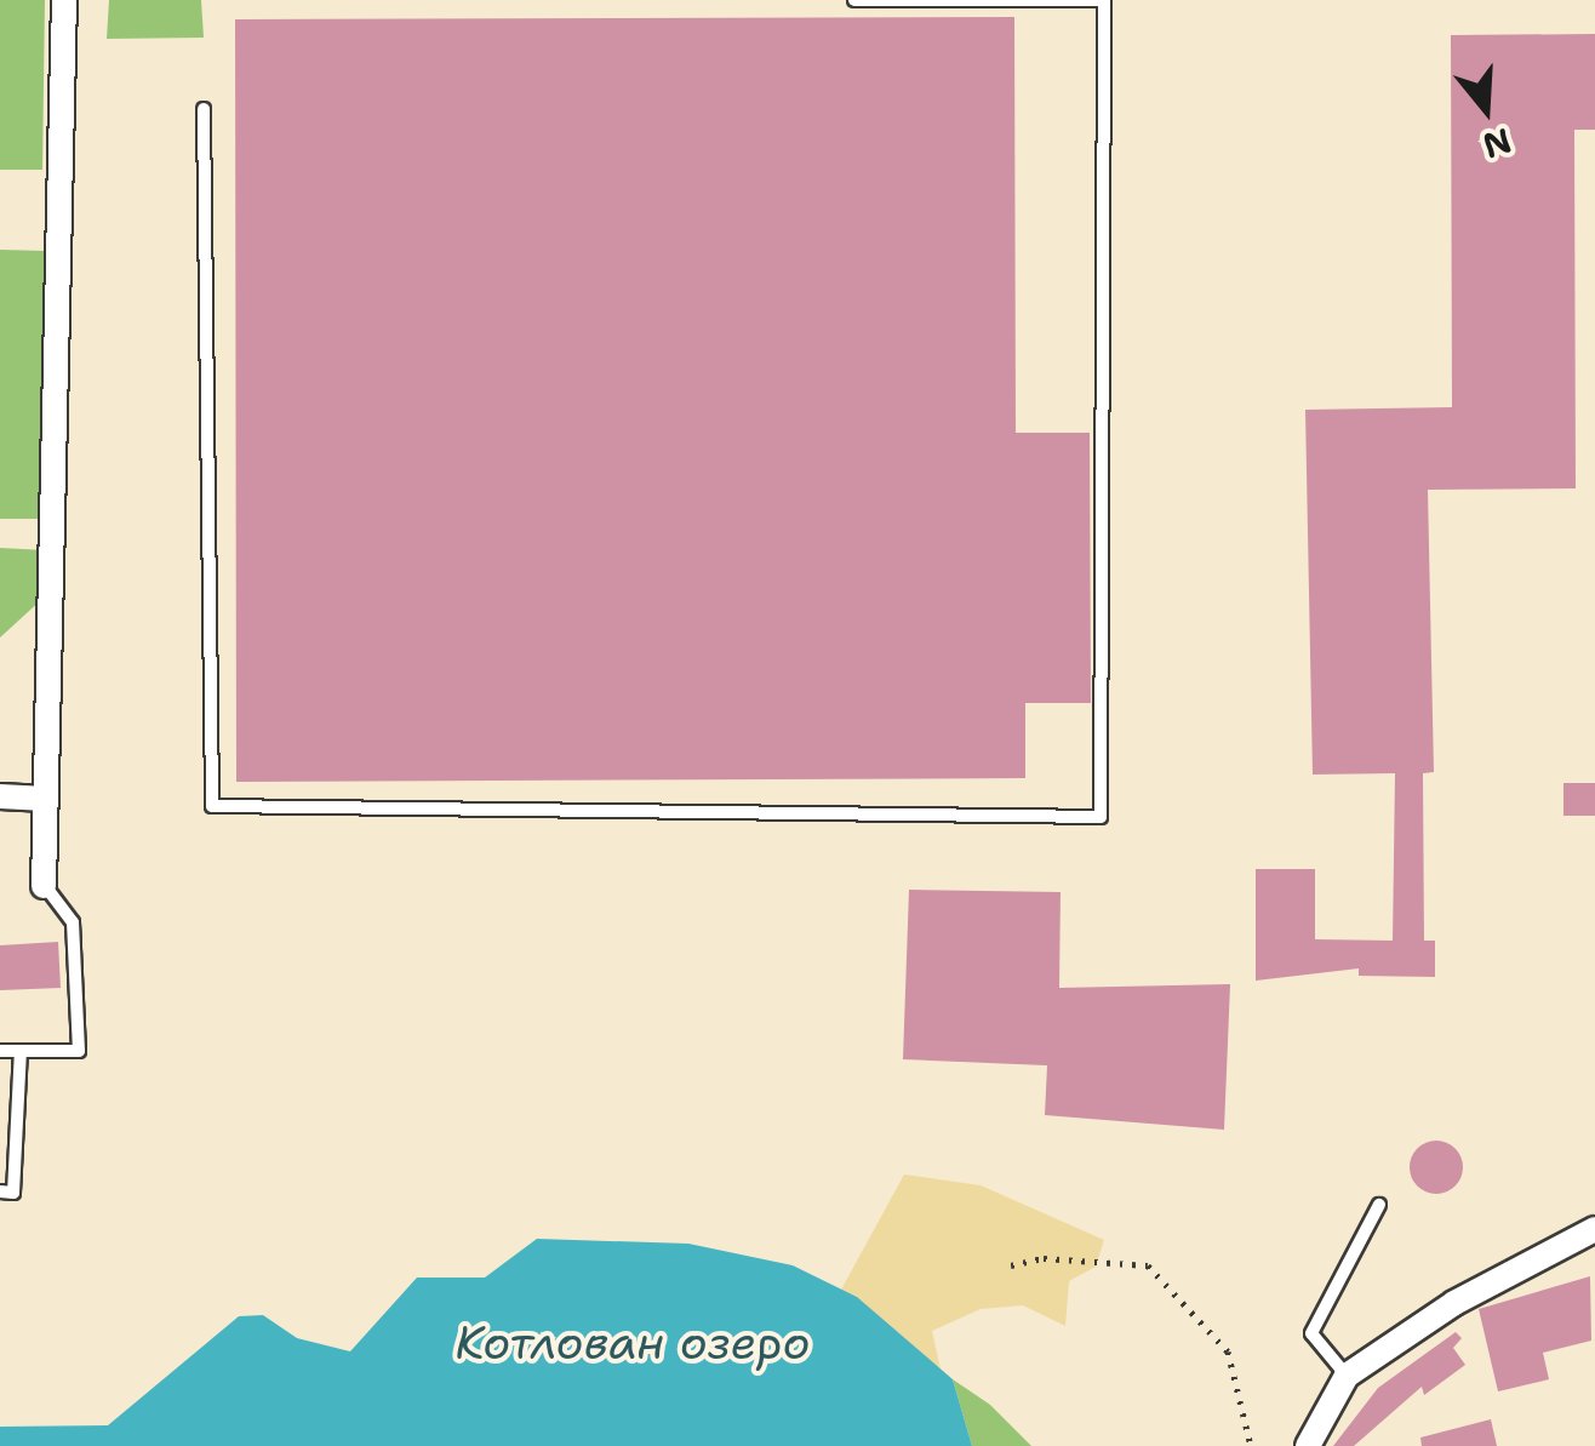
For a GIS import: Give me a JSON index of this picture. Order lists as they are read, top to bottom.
{
  "water": ["Котлован озеро"],
  "north": "bottom"
}
